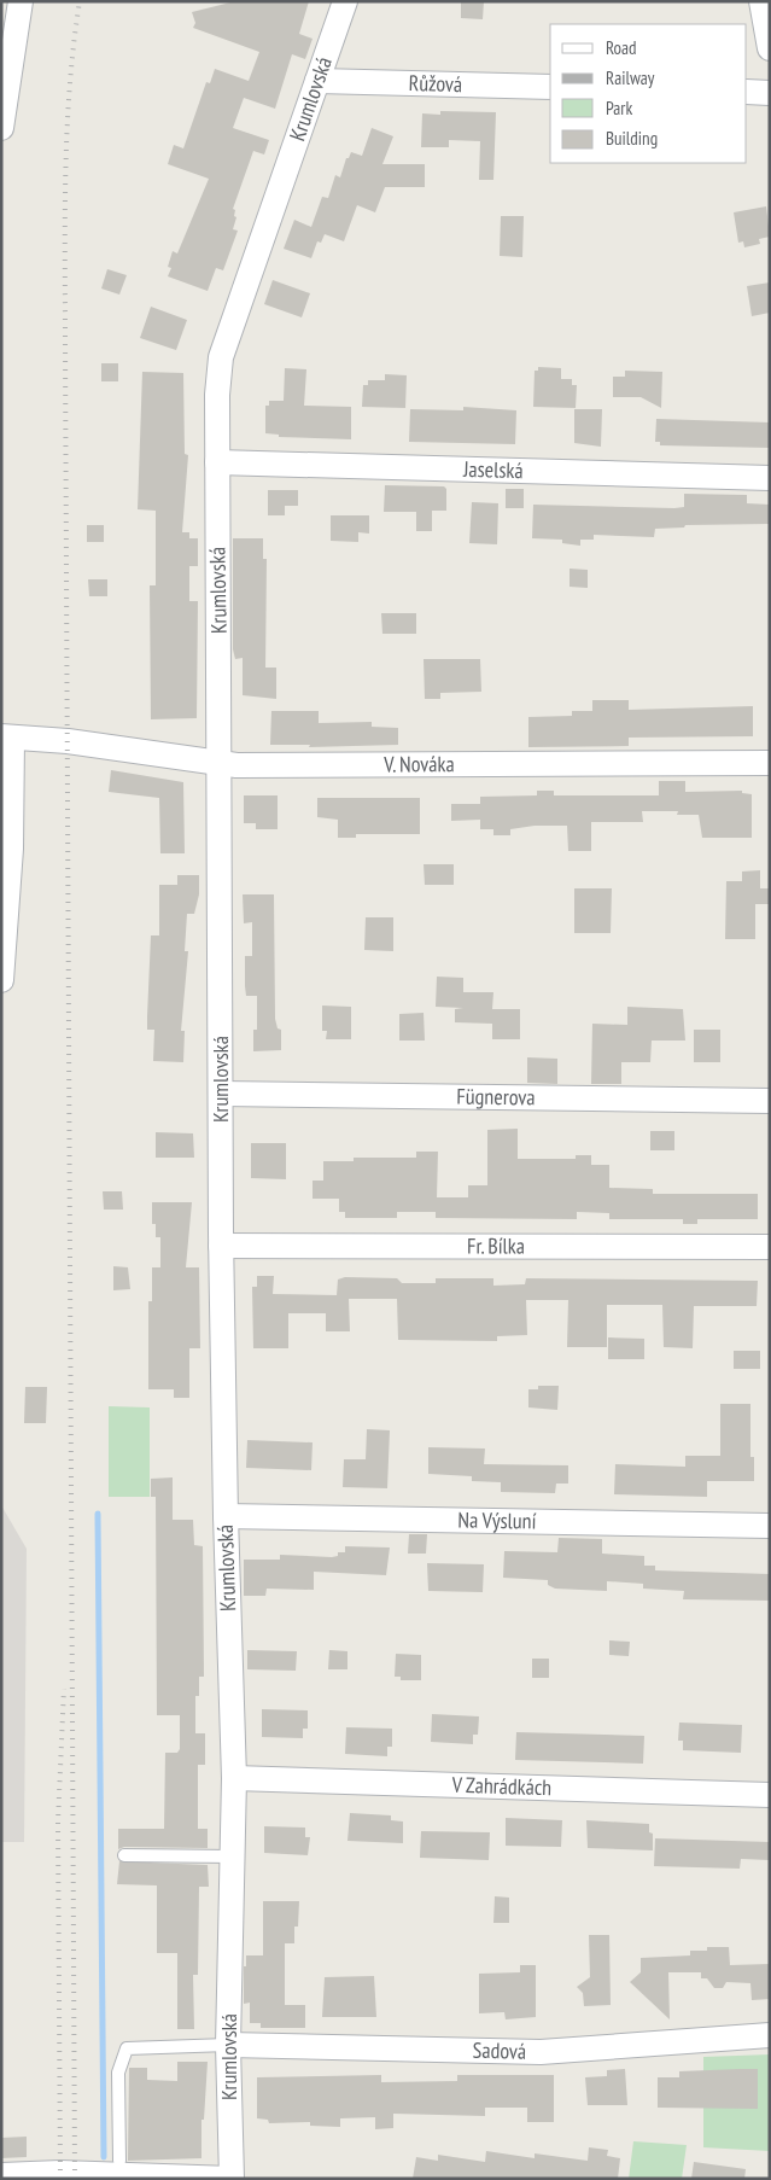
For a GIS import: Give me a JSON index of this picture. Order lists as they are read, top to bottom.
{
  "streets": {
    "street": [
      "Růžová",
      "Krumlovská",
      "Jaselská",
      "V. Nováka",
      "Fügnerova",
      "Fr. Bílka",
      "Na Výsluní",
      "V Zahrádkách",
      "Sadová"
    ]
  },
  "crossings": [
    ["Růžová", "Krumlovská"],
    ["Krumlovská", "Jaselská"],
    ["Krumlovská", "V. Nováka"],
    ["Krumlovská", "Fügnerova"],
    ["Krumlovská", "Fr. Bílka"],
    ["Krumlovská", "Na Výsluní"],
    ["Krumlovská", "V Zahrádkách"],
    ["Krumlovská", "Sadová"]
  ],
  "legend": [
    "Road",
    "Railway",
    "Park",
    "Building"
  ]
}
